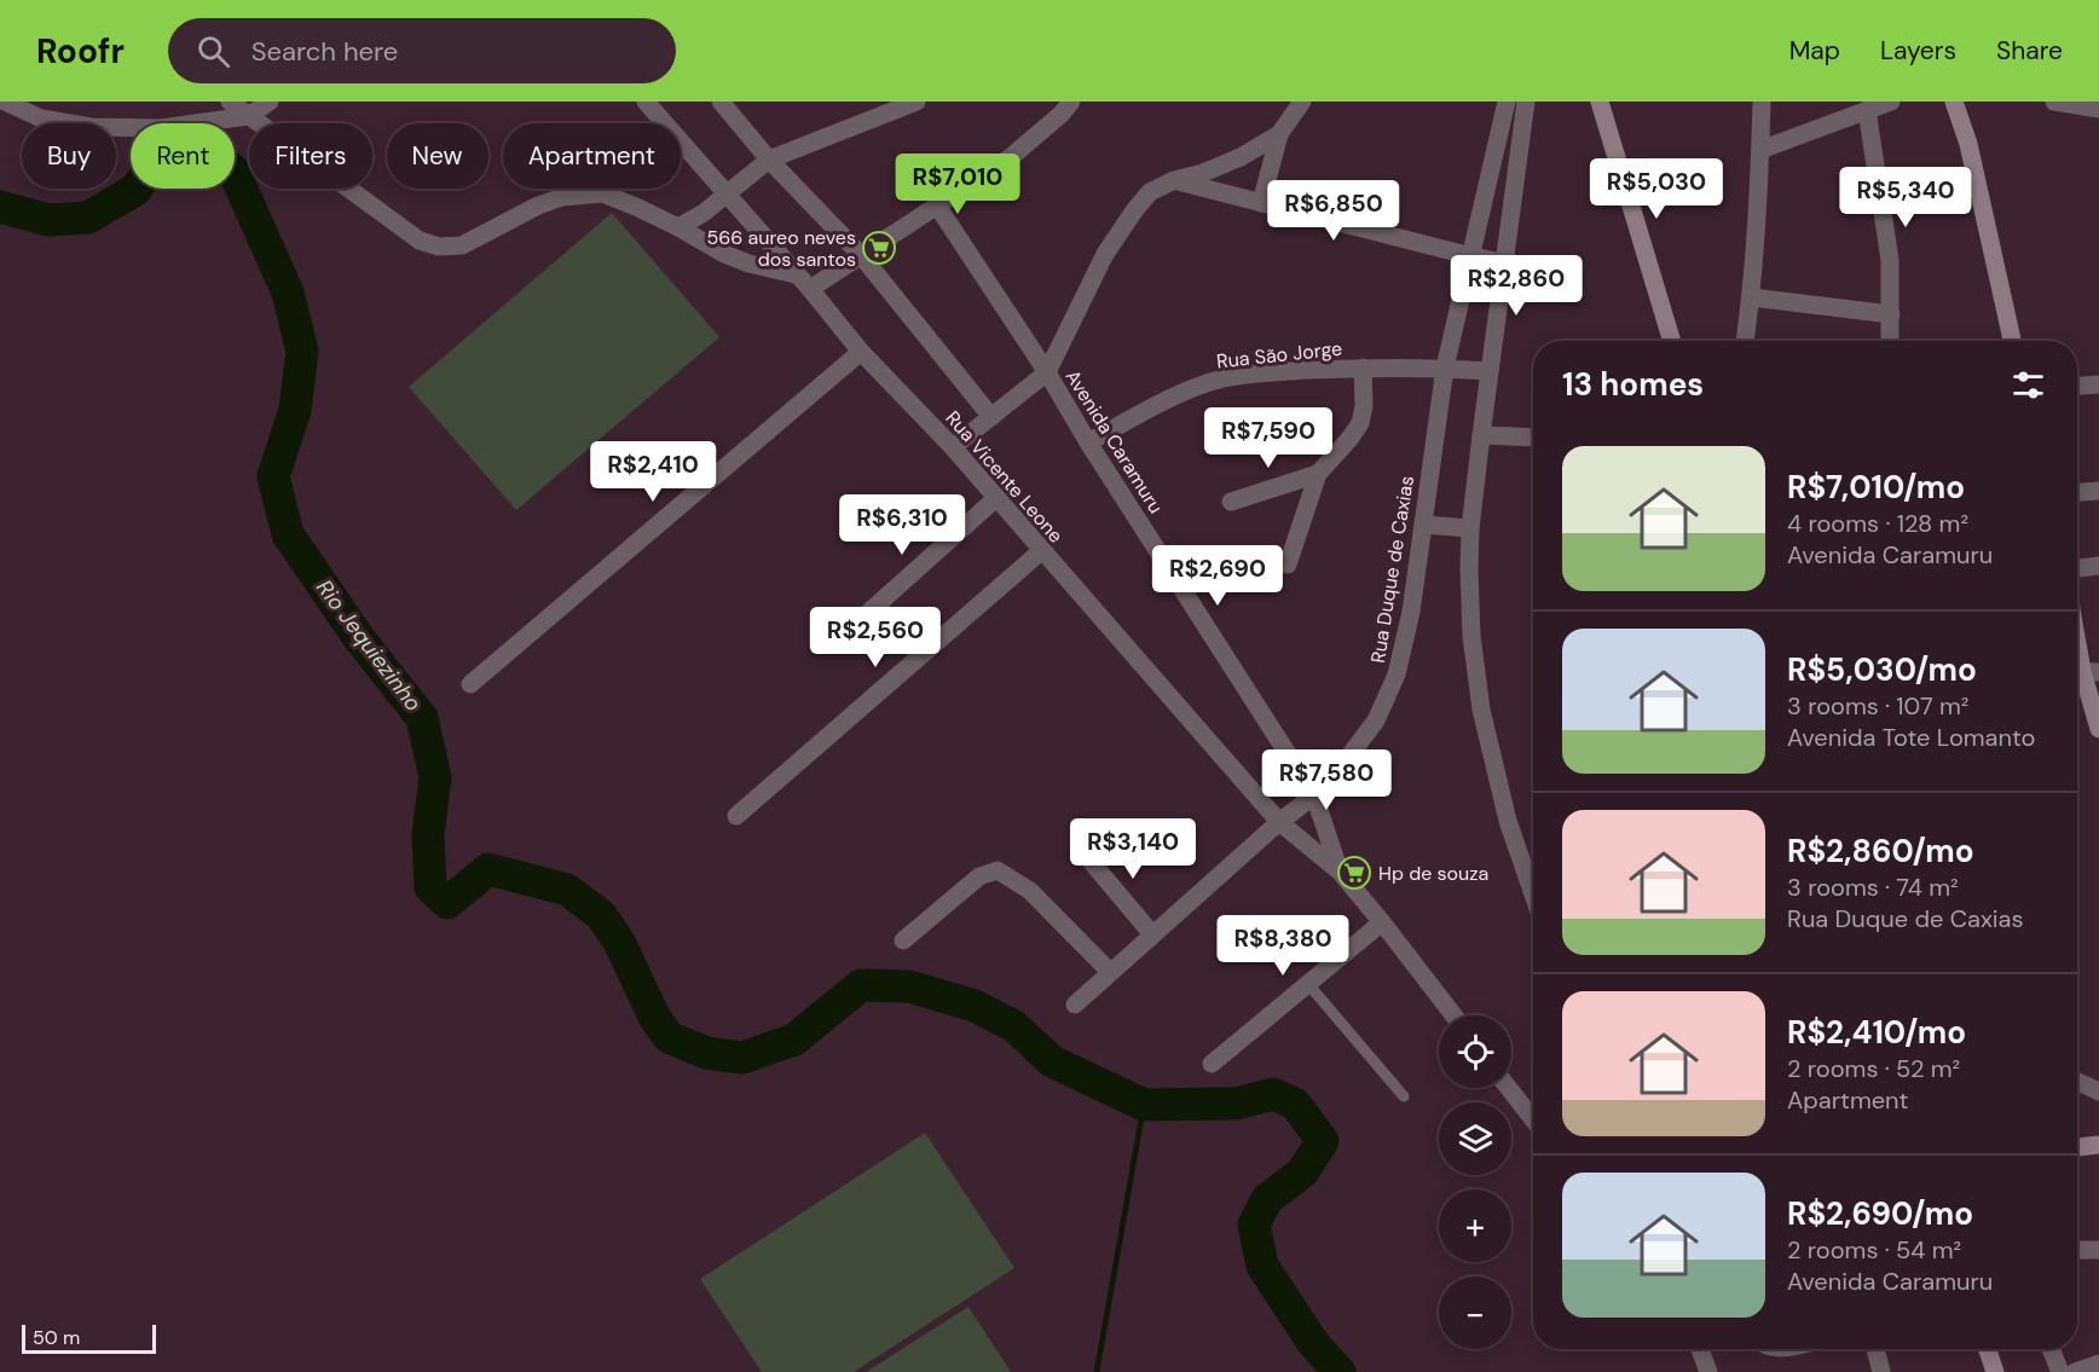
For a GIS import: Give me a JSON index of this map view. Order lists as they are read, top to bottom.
{
  "streets": {
    "street": [
      "Rua São Jorge",
      "Avenida Caramuru",
      "Rua Vicente Leone",
      "Rua Duque de Caxias"
    ]
  },
  "crossings": [
    ["Rua São Jorge", "Avenida Caramuru"],
    ["Rua São Jorge", "Rua Duque de Caxias"],
    ["Avenida Caramuru", "Rua Vicente Leone"],
    ["Avenida Caramuru", "Rua Duque de Caxias"],
    ["Rua Vicente Leone", "Rua Duque de Caxias"]
  ],
  "water": ["Rio Jequiezinho"],
  "places": {
    "supermarket": ["566 aureo neves dos santos", "Hp de souza"]
  },
  "scale_bar": "50 m",
  "page": {
    "header": "Roofr",
    "search": "Search here",
    "nav": ["Map", "Layers", "Share"],
    "chip": [
      "Buy",
      "Rent",
      "Filters",
      "New",
      "Apartment"
    ],
    "price": [
      "R$7,010",
      "R$5,030",
      "R$5,340",
      "R$6,850",
      "R$2,860",
      "R$7,590",
      "R$2,410",
      "R$6,310",
      "R$2,690",
      "R$2,560",
      "R$7,580",
      "R$3,140",
      "R$8,380"
    ],
    "heading": "13 homes",
    "list": [
      {
        "name": "R$7,010/mo",
        "note": "4 rooms · 128 m² · Avenida Caramuru"
      },
      {
        "name": "R$5,030/mo",
        "note": "3 rooms · 107 m² · Avenida Tote Lomanto"
      },
      {
        "name": "R$2,860/mo",
        "note": "3 rooms · 74 m² · Rua Duque de Caxias"
      },
      {
        "name": "R$2,410/mo",
        "note": "2 rooms · 52 m² · Apartment"
      },
      {
        "name": "R$2,690/mo",
        "note": "2 rooms · 54 m² · Avenida Caramuru"
      }
    ],
    "map_buttons": ["+", "−"],
    "scale": "50 m"
  }
}
